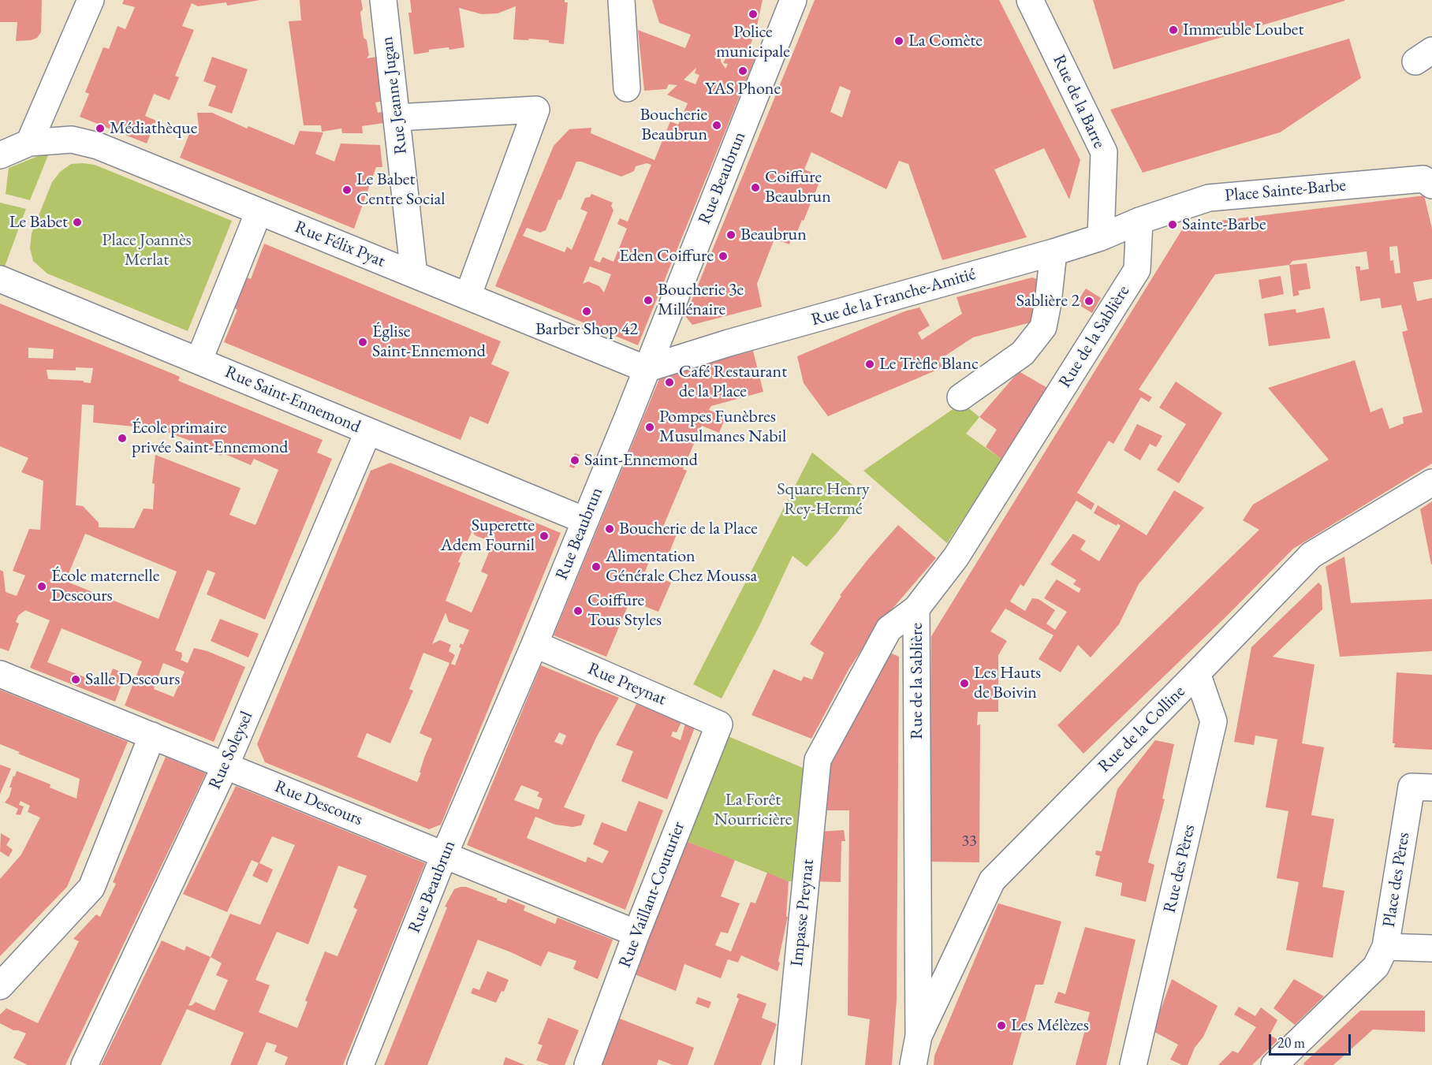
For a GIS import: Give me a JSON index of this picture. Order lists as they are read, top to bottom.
{
  "streets": {
    "street": [
      "Rue Jeanne Jugan",
      "Rue de la Barre",
      "Rue Beaubrun",
      "Place Sainte-Barbe",
      "Rue Félix Pyat",
      "Rue de la Franche-Amitié",
      "Rue de la Sablière",
      "Rue Saint-Ennemond",
      "Rue Preynat",
      "Rue de la Colline",
      "Rue Soleysel",
      "Rue Descours",
      "Rue des Pères",
      "Place des Pères",
      "Rue Vaillant-Couturier",
      "Impasse Preynat"
    ]
  },
  "crossings": [
    ["Rue Jeanne Jugan", "Rue Félix Pyat"],
    ["Rue de la Barre", "Rue de la Franche-Amitié"],
    ["Rue Beaubrun", "Rue Félix Pyat"],
    ["Rue Beaubrun", "Rue de la Franche-Amitié"],
    ["Rue Beaubrun", "Rue Saint-Ennemond"],
    ["Rue Beaubrun", "Rue Preynat"],
    ["Rue Beaubrun", "Rue Descours"],
    ["Place Sainte-Barbe", "Rue de la Franche-Amitié"],
    ["Place Sainte-Barbe", "Rue de la Sablière"],
    ["Rue Félix Pyat", "Rue de la Franche-Amitié"],
    ["Rue de la Franche-Amitié", "Rue de la Sablière"],
    ["Rue de la Sablière", "Rue de la Colline"],
    ["Rue de la Sablière", "Impasse Preynat"],
    ["Rue Saint-Ennemond", "Rue Soleysel"],
    ["Rue Preynat", "Rue Vaillant-Couturier"],
    ["Rue de la Colline", "Rue des Pères"],
    ["Rue Soleysel", "Rue Descours"],
    ["Rue Descours", "Rue Vaillant-Couturier"]
  ],
  "parks": ["Place Joannès Merlat", "Square Henry Rey-Hermé", "La Forêt Nourricière"],
  "places": [
    "Police municipale",
    "Immeuble Loubet",
    "La Comète",
    "YAS Phone",
    "Boucherie Beaubrun",
    "Médiathèque",
    "Coiffure Beaubrun",
    "Le Babet Centre Social",
    "Le Babet",
    "Sainte-Barbe",
    "Beaubrun",
    "Eden Coiffure",
    "Boucherie 3e Millénaire",
    "Sablière 2",
    "Barber Shop 42",
    "Église Saint-Ennemond",
    "Le Trèfle Blanc",
    "Café Restaurant de la Place",
    "Pompes Funèbres Musulmanes Nabil",
    "École primaire privée Saint-Ennemond",
    "Saint-Ennemond",
    "Boucherie de la Place",
    "Superette Adem Fournil",
    "Alimentation Générale Chez Moussa",
    "École maternelle Descours",
    "Coiffure Tous Styles",
    "Salle Descours",
    "Les Hauts de Boivin",
    "Les Mélèzes"
  ],
  "house_numbers": ["33"],
  "scale_bar": "20 m"
}
